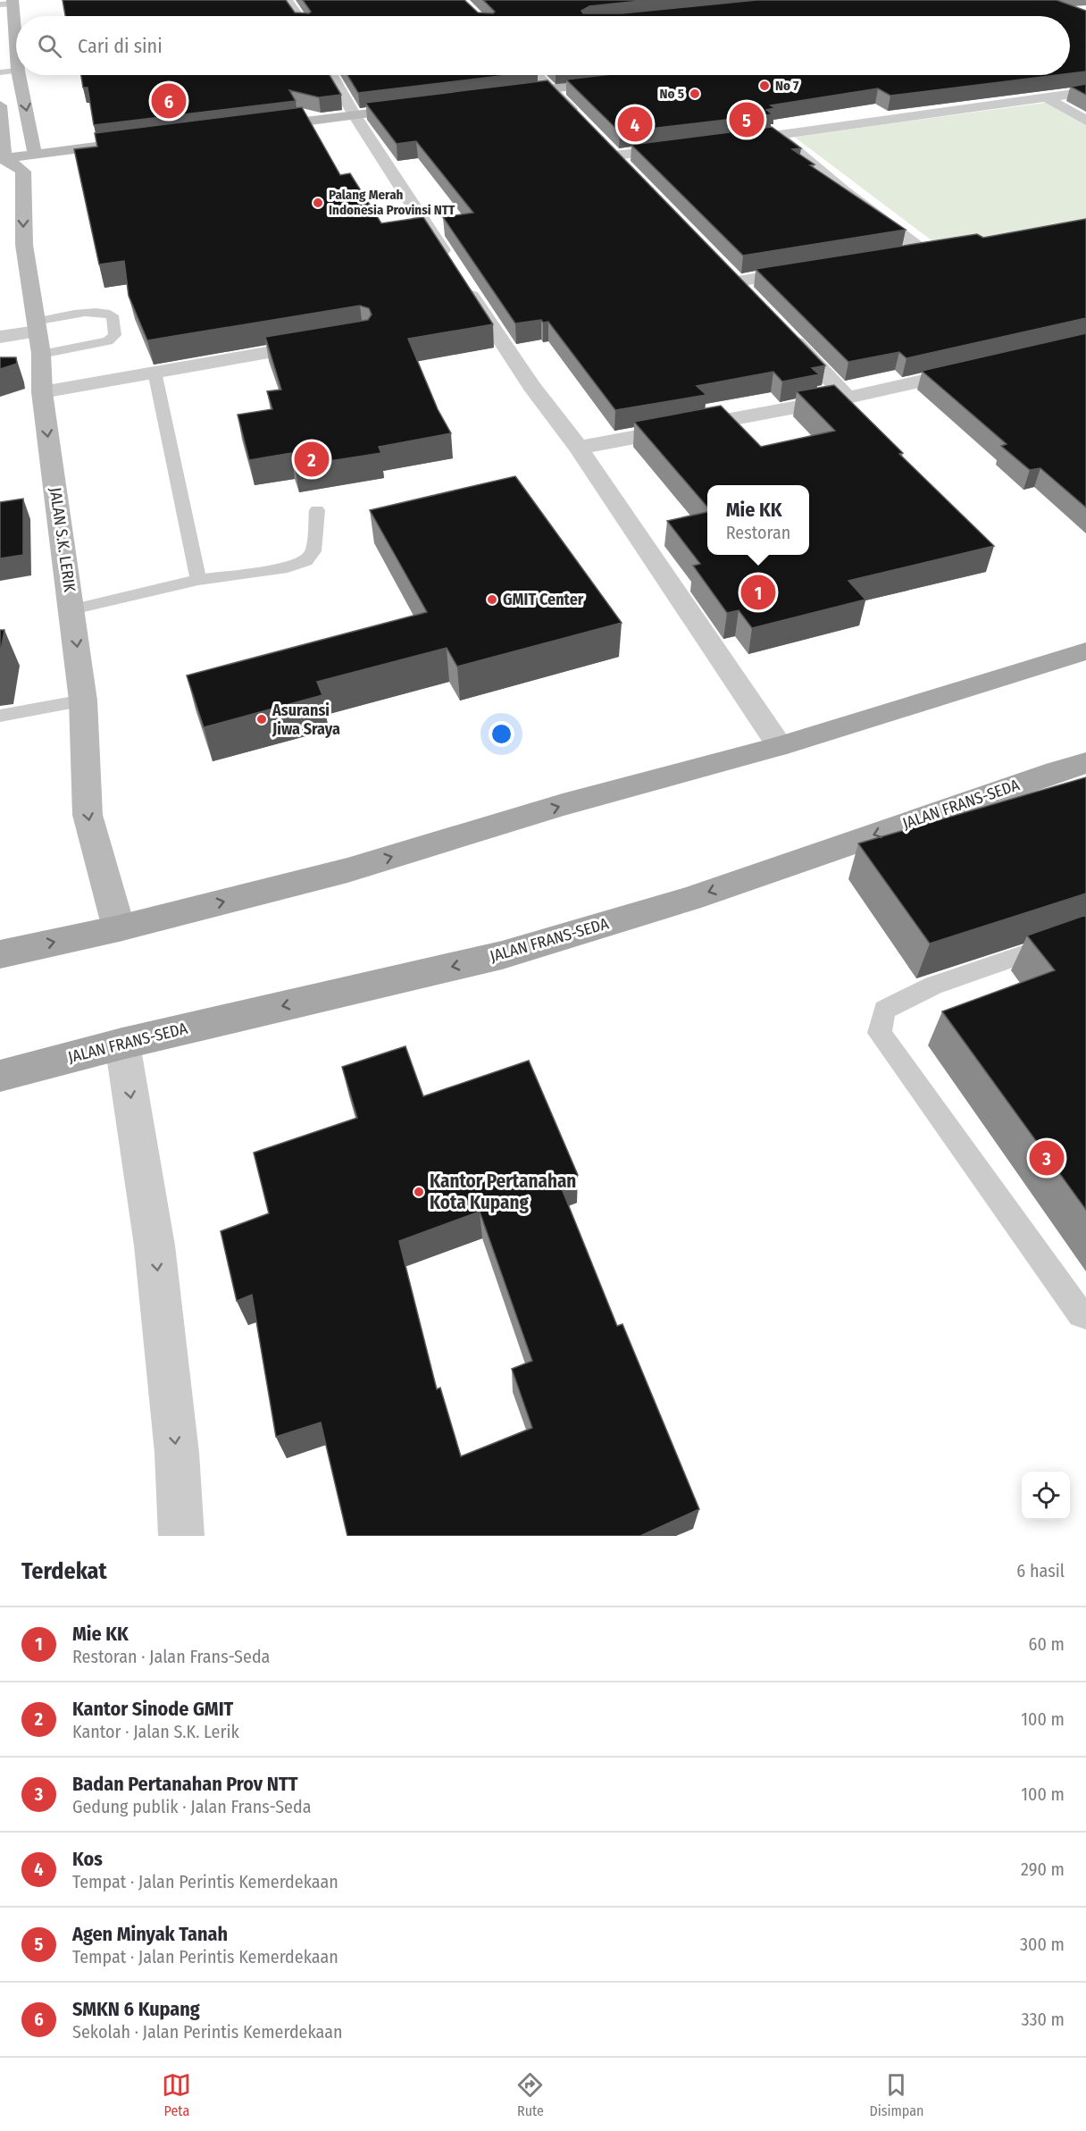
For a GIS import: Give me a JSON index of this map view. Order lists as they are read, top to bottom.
{
  "streets": {
    "main road": ["JALAN S.K. LERIK", "JALAN FRANS-SEDA"]
  },
  "one_way": ["JALAN S.K. LERIK"],
  "places": [
    "No 7",
    "No 5",
    "Palang Merah Indonesia Provinsi NTT",
    "GMIT Center",
    "Asuransi Jiwa Sraya",
    "Kantor Pertanahan Kota Kupang"
  ],
  "page": {
    "search": "Cari di sini",
    "pins": [
      "6",
      "5",
      "4",
      "2",
      "1",
      "3"
    ],
    "popup": ["Mie KK", "Restoran"],
    "heading": ["Terdekat", "6 hasil"],
    "list": [
      {
        "mark": "1",
        "name": "Mie KK",
        "note": "Restoran · Jalan Frans-Seda",
        "value": "60 m"
      },
      {
        "mark": "2",
        "name": "Kantor Sinode GMIT",
        "note": "Kantor · Jalan S.K. Lerik",
        "value": "100 m"
      },
      {
        "mark": "3",
        "name": "Badan Pertanahan Prov NTT",
        "note": "Gedung publik · Jalan Frans-Seda",
        "value": "100 m"
      },
      {
        "mark": "4",
        "name": "Kos",
        "note": "Tempat · Jalan Perintis Kemerdekaan",
        "value": "290 m"
      },
      {
        "mark": "5",
        "name": "Agen Minyak Tanah",
        "note": "Tempat · Jalan Perintis Kemerdekaan",
        "value": "300 m"
      },
      {
        "mark": "6",
        "name": "SMKN 6 Kupang",
        "note": "Sekolah · Jalan Perintis Kemerdekaan",
        "value": "330 m"
      }
    ],
    "nav": ["Peta", "Rute", "Disimpan"]
  }
}
